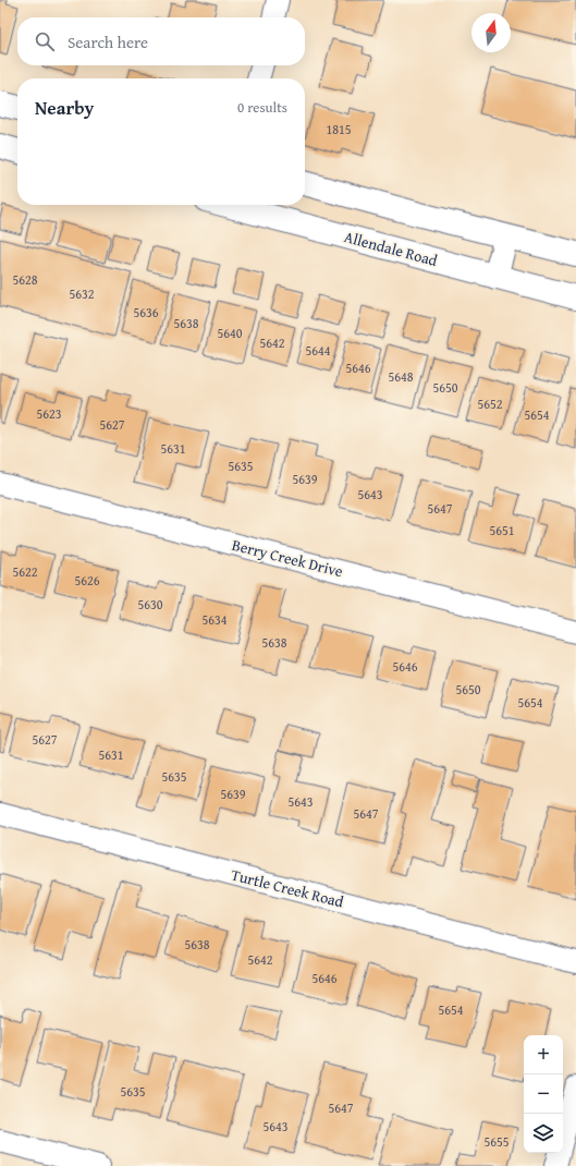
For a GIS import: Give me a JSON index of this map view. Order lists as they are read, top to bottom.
{
  "streets": {
    "main road": ["Allendale Road"],
    "street": ["Berry Creek Drive", "Turtle Creek Road"]
  },
  "house_numbers": [
    "1815",
    "5628",
    "5632",
    "5636",
    "5638",
    "5640",
    "5642",
    "5644",
    "5646",
    "5648",
    "5650",
    "5652",
    "5623",
    "5654",
    "5627",
    "5631",
    "5635",
    "5639",
    "5643",
    "5647",
    "5651",
    "5622",
    "5626",
    "5630",
    "5634",
    "5638",
    "5646",
    "5650",
    "5654",
    "5627",
    "5631",
    "5635",
    "5639",
    "5643",
    "5647",
    "5638",
    "5642",
    "5646",
    "5654",
    "5635",
    "5647",
    "5643",
    "5655"
  ],
  "north": "top",
  "page": {
    "search": "Search here",
    "heading": ["Nearby", "0 results"],
    "map_buttons": ["+", "−"]
  }
}
